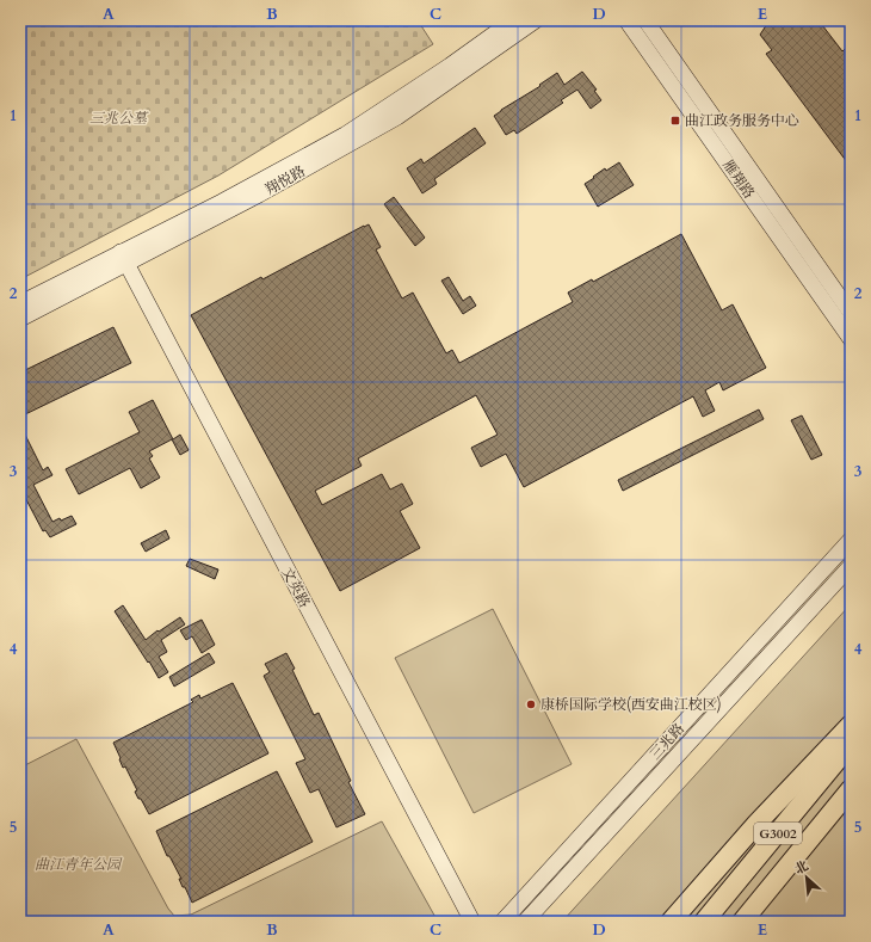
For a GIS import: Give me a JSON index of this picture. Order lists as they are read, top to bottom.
{
  "streets": {
    "highway": ["G3002"],
    "street": [
      "雁翔路",
      "翔悦路",
      "文英路",
      "三兆路"
    ]
  },
  "crossings": [
    ["翔悦路", "文英路"]
  ],
  "parks": ["三兆公墓", "曲江青年公园"],
  "places": {
    "transit": ["曲江政务服务中心"],
    "other": ["康桥国际学校(西安曲江校区)"]
  },
  "north": "top left",
  "grid": {
    "columns": [
      "A",
      "B",
      "C",
      "D",
      "E"
    ],
    "rows": [
      "1",
      "2",
      "3",
      "4",
      "5"
    ]
  }
}
